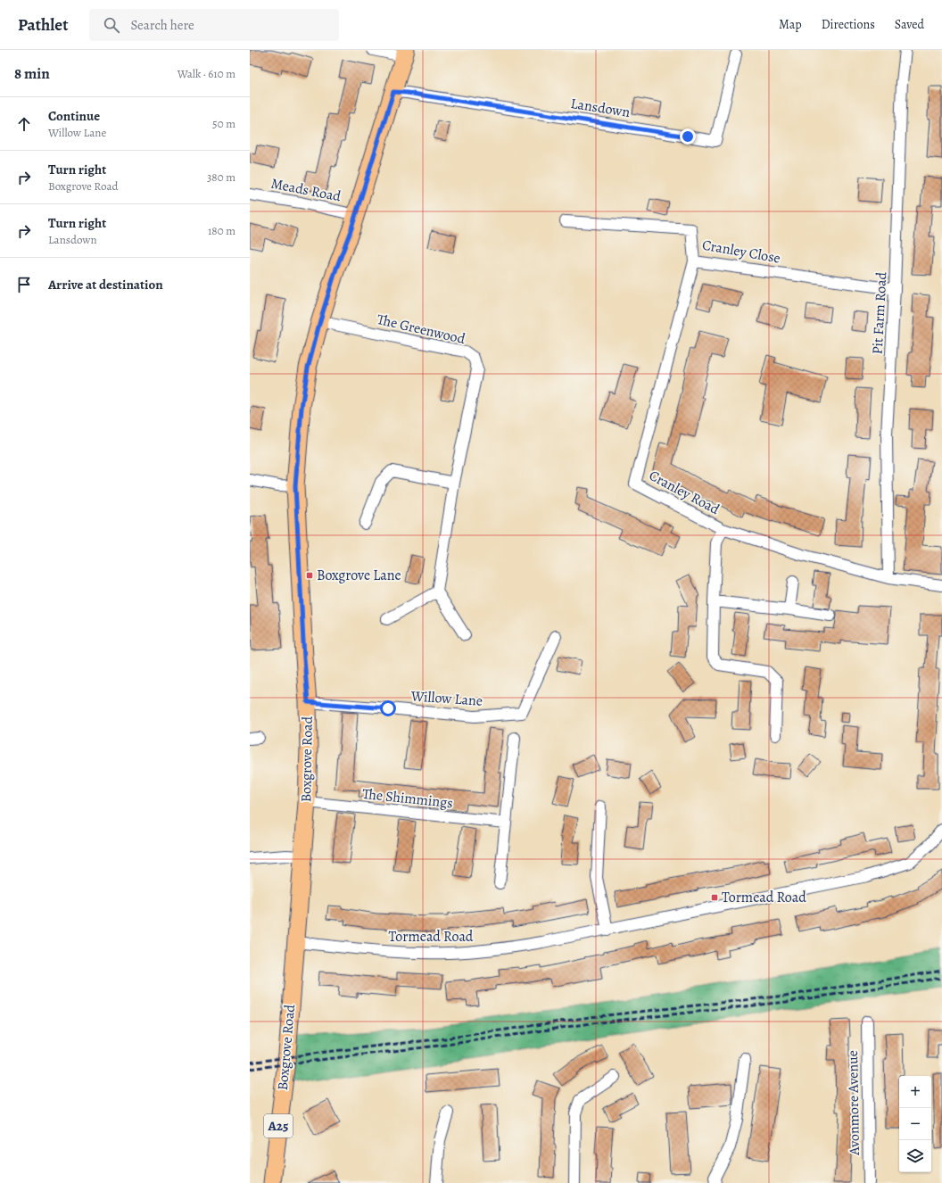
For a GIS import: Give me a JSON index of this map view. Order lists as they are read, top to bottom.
{
  "streets": {
    "main road": ["Boxgrove Road", "A25"],
    "street": [
      "Lansdown",
      "Meads Road",
      "Cranley Close",
      "Pit Farm Road",
      "The Greenwood",
      "Cranley Road",
      "Willow Lane",
      "The Shimmings",
      "Tormead Road",
      "Avonmore Avenue"
    ]
  },
  "crossings": [
    ["Lansdown", "Boxgrove Road"],
    ["Meads Road", "Boxgrove Road"],
    ["Cranley Close", "Pit Farm Road"],
    ["Cranley Close", "Cranley Road"],
    ["Pit Farm Road", "Cranley Road"],
    ["The Greenwood", "Boxgrove Road"],
    ["Willow Lane", "Boxgrove Road"],
    ["Boxgrove Road", "The Shimmings"],
    ["Boxgrove Road", "Tormead Road"]
  ],
  "places": {
    "transit": ["Boxgrove Lane", "Tormead Road"]
  },
  "page": {
    "header": "Pathlet",
    "search": "Search here",
    "nav": ["Map", "Directions", "Saved"],
    "heading": ["8 min", "Walk · 610 m"],
    "list": [
      ["Continue", "Willow Lane", "50 m"],
      ["Turn right", "Boxgrove Road", "380 m"],
      ["Turn right", "Lansdown", "180 m"],
      "Arrive at destination"
    ],
    "map_buttons": ["+", "−"]
  }
}
